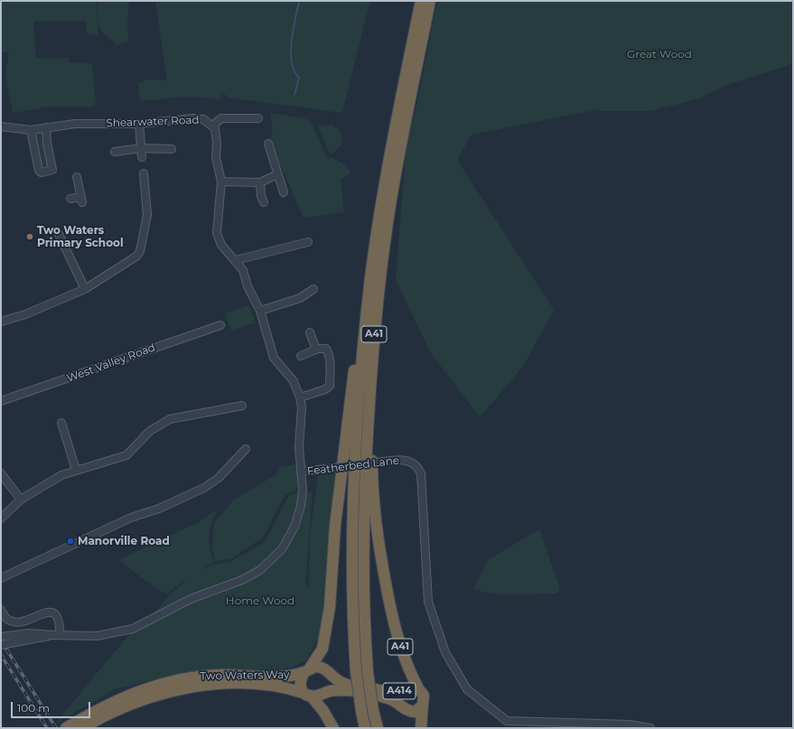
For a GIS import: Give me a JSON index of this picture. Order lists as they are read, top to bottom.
{
  "streets": {
    "highway": ["A41", "Two Waters Way", "A414"],
    "street": ["Shearwater Road", "West Valley Road", "Featherbed Lane"]
  },
  "crossings": [
    ["Shearwater Road", "Featherbed Lane"],
    ["A41", "A414"],
    ["Two Waters Way", "A414"]
  ],
  "parks": ["Great Wood", "Home Wood"],
  "places": ["Two Waters Primary School", "Manorville Road"],
  "scale_bar": "100 m"
}
